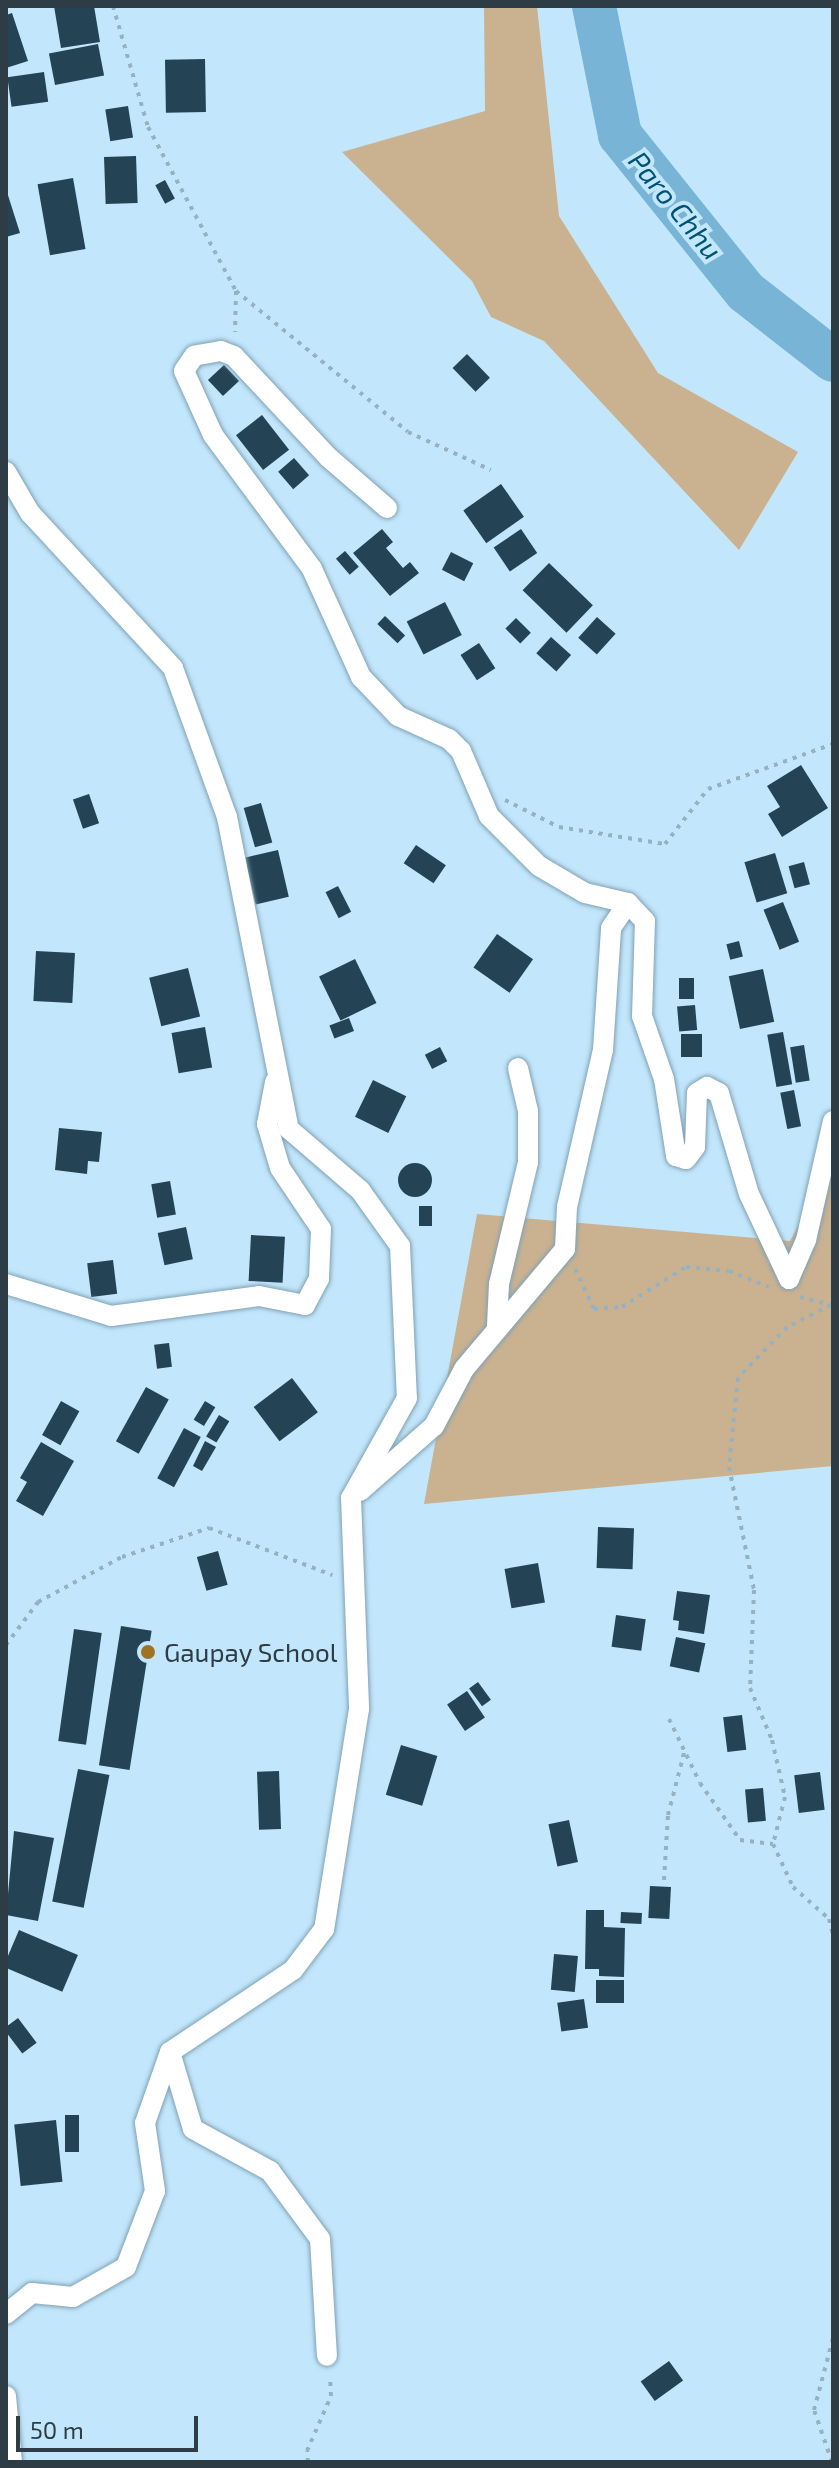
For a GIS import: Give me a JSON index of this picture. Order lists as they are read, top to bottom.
{
  "water": ["Paro Chhu"],
  "places": ["Gaupay School"],
  "scale_bar": "50 m"
}
